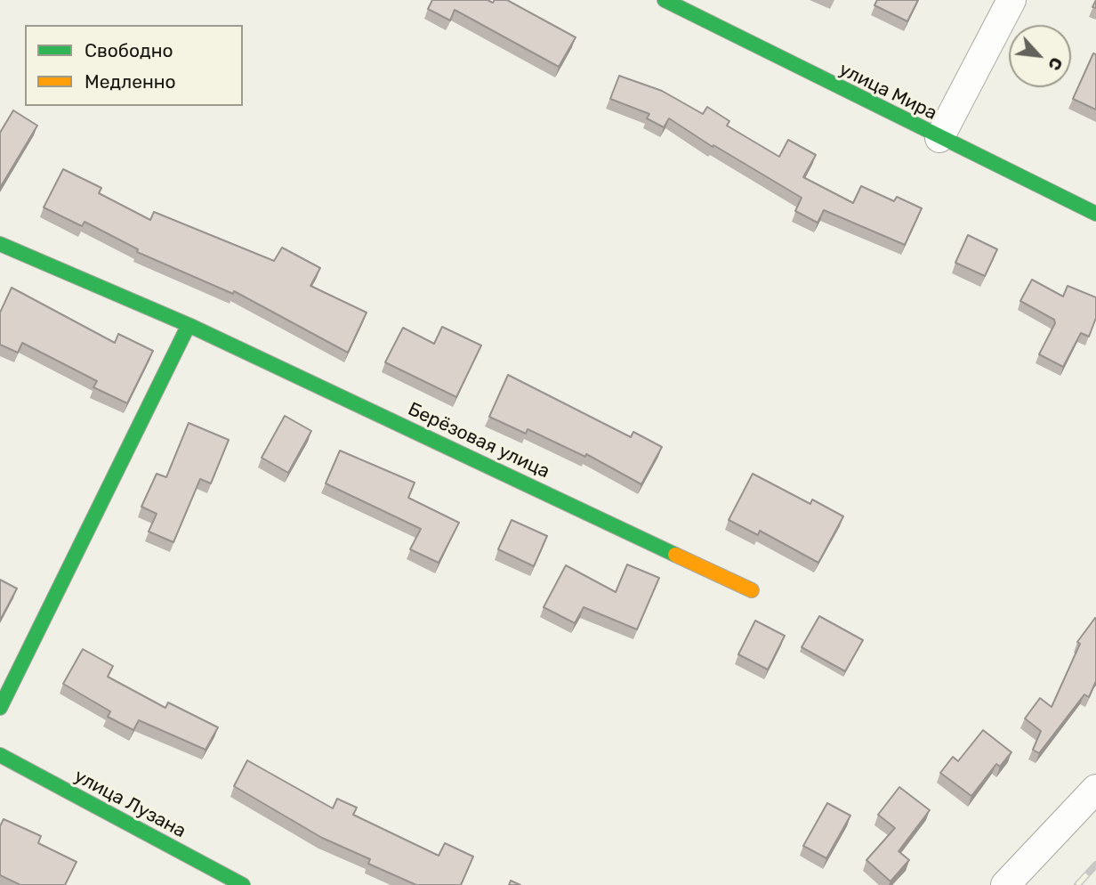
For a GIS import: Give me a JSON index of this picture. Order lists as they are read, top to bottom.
{
  "streets": {
    "street": ["улица Мира", "Берёзовая улица", "улица Лузана"]
  },
  "legend": ["Свободно", "Медленно"],
  "north": "bottom right"
}
